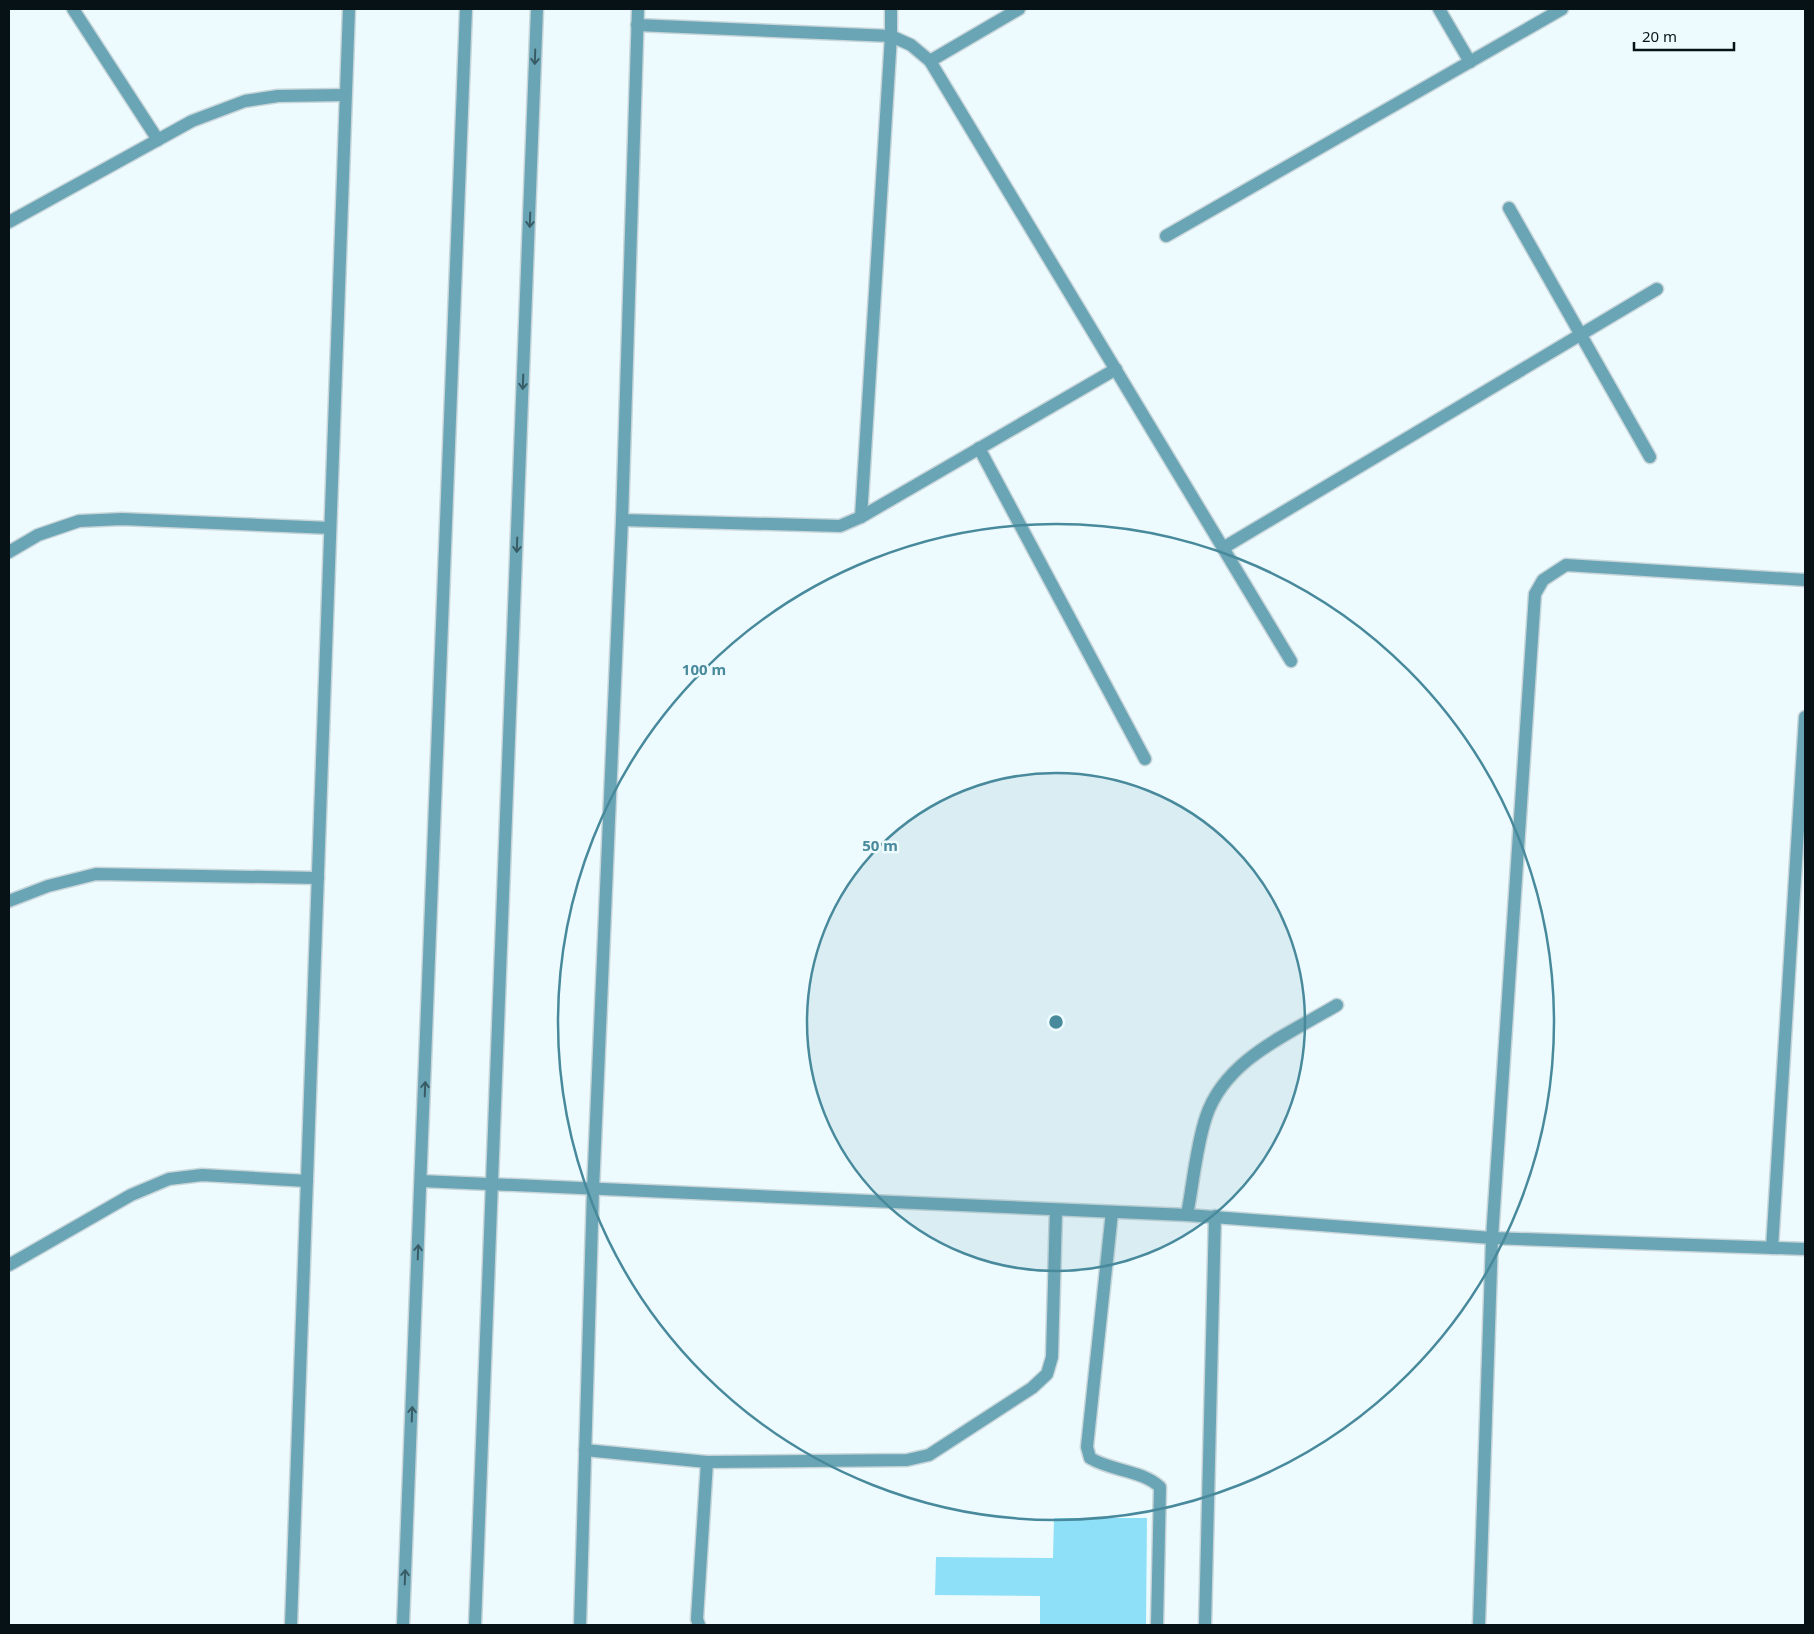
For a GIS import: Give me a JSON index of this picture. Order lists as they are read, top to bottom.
{
  "scale_bar": "20 m",
  "rings": ["100 m", "50 m"]
}
